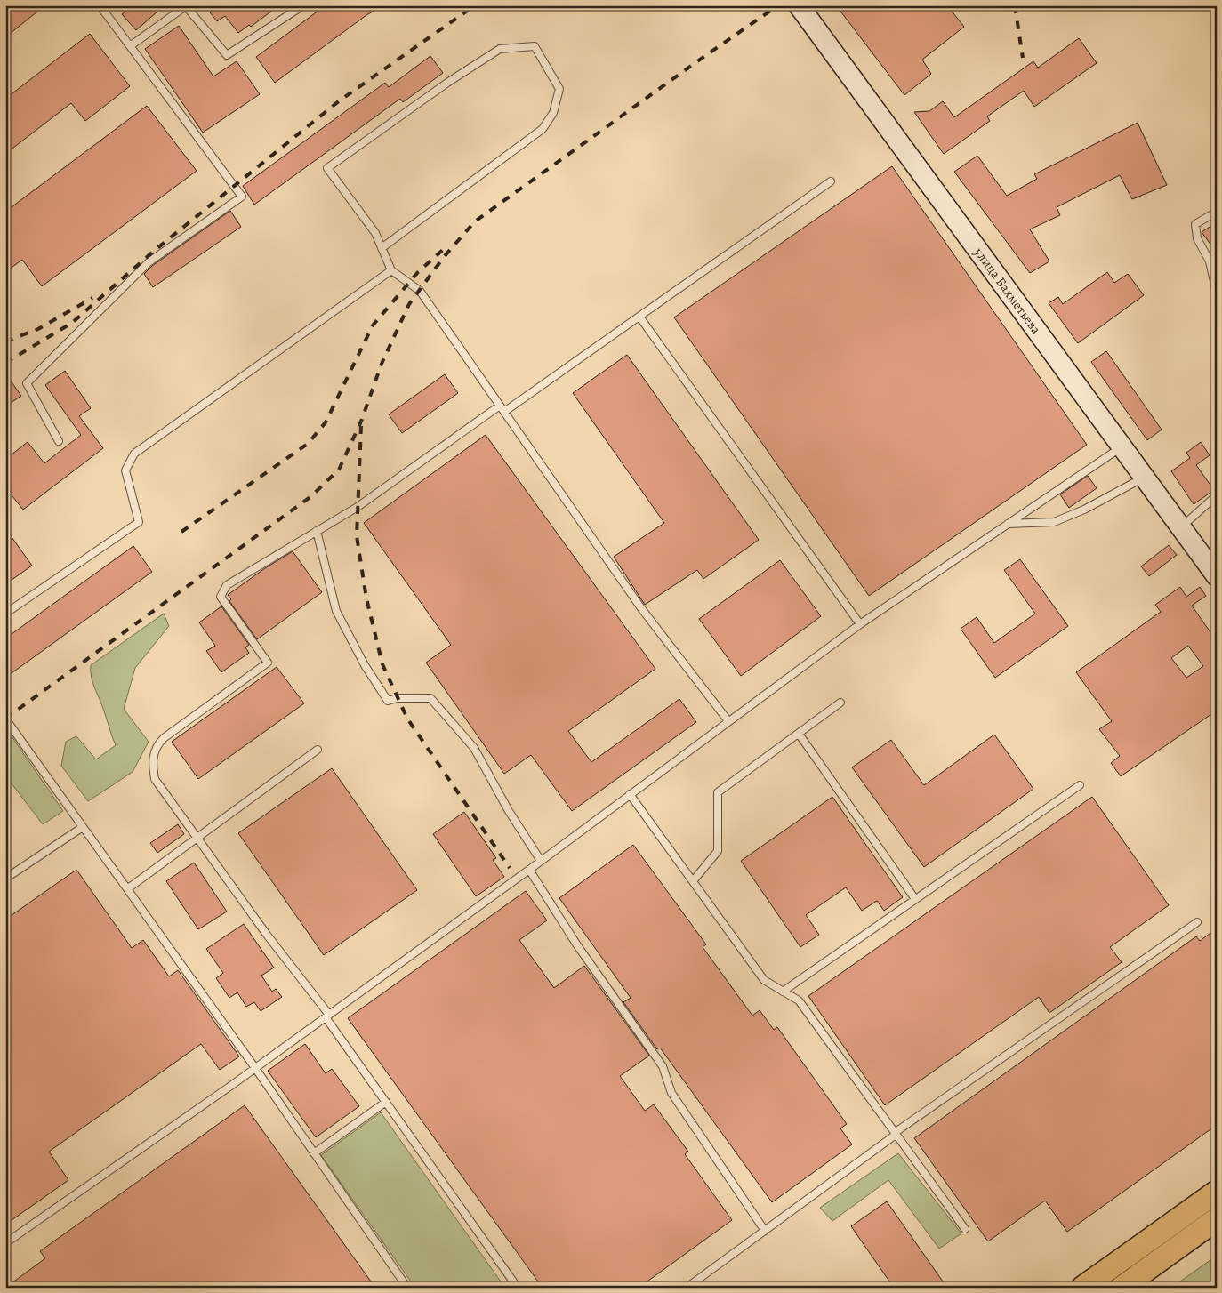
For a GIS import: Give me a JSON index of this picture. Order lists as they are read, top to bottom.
{
  "streets": {
    "street": ["улица Бахметьева"]
  }
}
